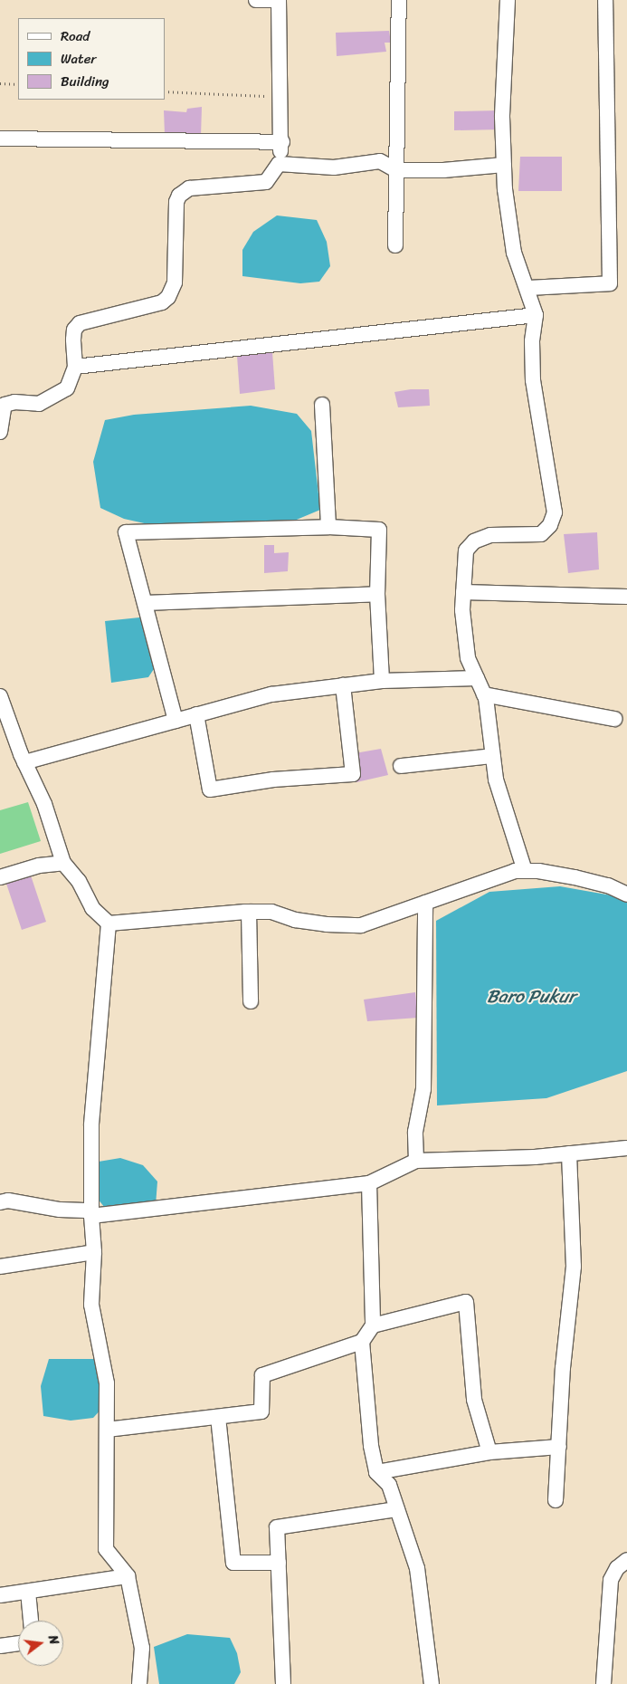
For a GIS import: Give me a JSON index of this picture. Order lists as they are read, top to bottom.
{
  "water": ["Baro Pukur"],
  "legend": ["Road", "Water", "Building"],
  "north": "right"
}
